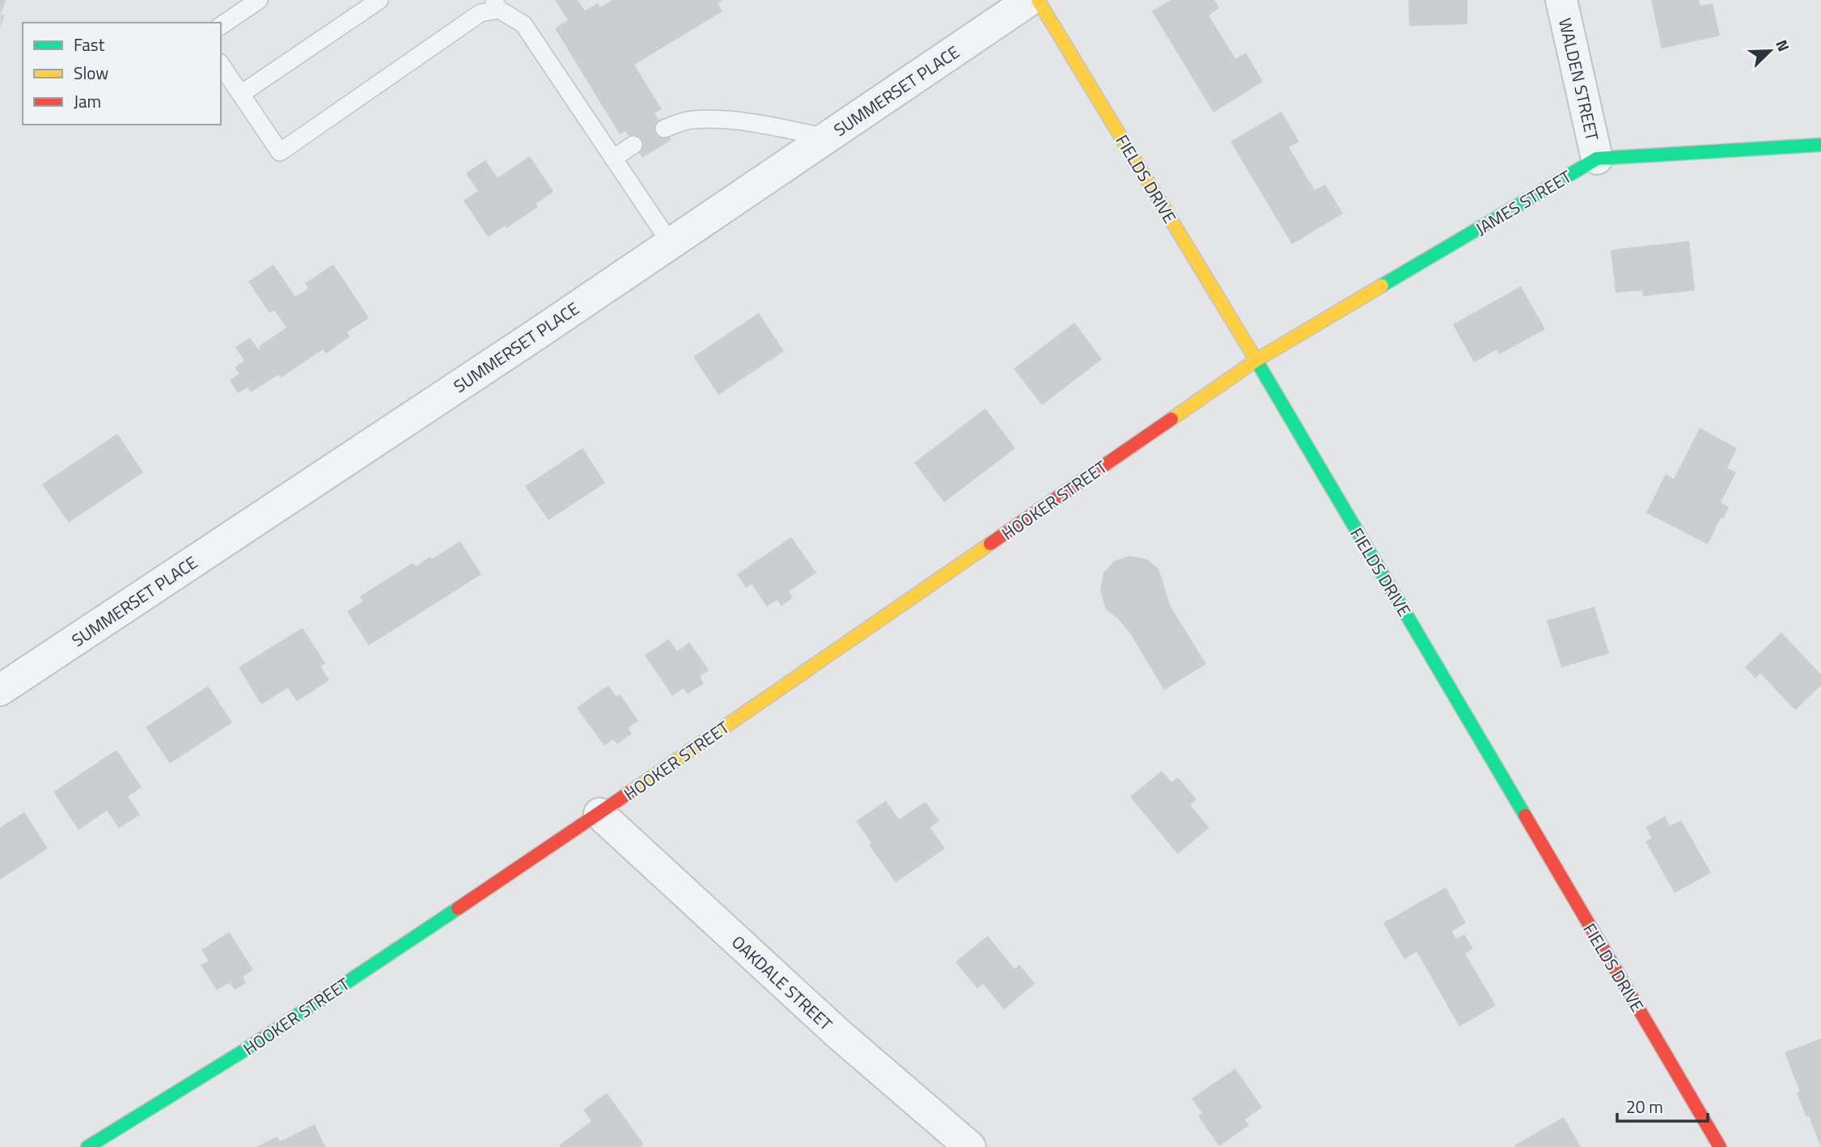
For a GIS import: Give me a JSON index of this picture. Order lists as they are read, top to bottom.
{
  "streets": {
    "street": [
      "WALDEN STREET",
      "SUMMERSET PLACE",
      "FIELDS DRIVE",
      "JAMES STREET",
      "HOOKER STREET",
      "OAKDALE STREET"
    ]
  },
  "crossings": [
    ["WALDEN STREET", "JAMES STREET"],
    ["FIELDS DRIVE", "JAMES STREET"],
    ["FIELDS DRIVE", "HOOKER STREET"],
    ["JAMES STREET", "HOOKER STREET"],
    ["HOOKER STREET", "OAKDALE STREET"]
  ],
  "legend": ["Fast", "Slow", "Jam"],
  "scale_bar": "20 m",
  "north": "top right"
}
